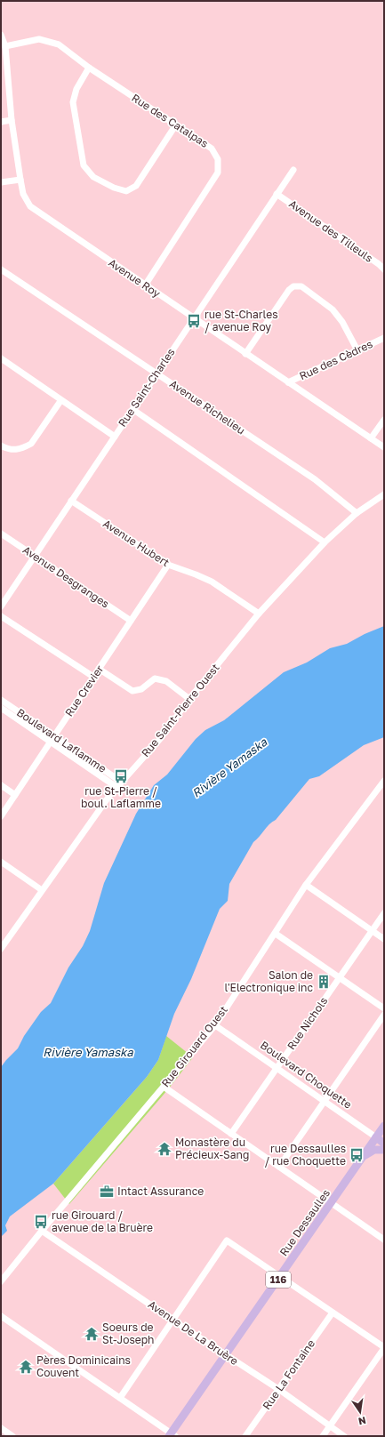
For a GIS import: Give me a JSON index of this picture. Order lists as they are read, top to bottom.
{
  "streets": {
    "main road": ["Boulevard Choquette", "Rue Dessaulles", "116"],
    "street": [
      "Rue des Catalpas",
      "Avenue des Tilleuls",
      "Avenue Roy",
      "Rue des Cèdres",
      "Rue Saint-Charles",
      "Avenue Richelieu",
      "Avenue Hubert",
      "Avenue Desgranges",
      "Rue Crevier",
      "Rue Saint-Pierre Ouest",
      "Boulevard Laflamme",
      "Rue Nichols",
      "Rue Girouard Ouest",
      "Avenue De La Bruère",
      "Rue La Fontaine"
    ]
  },
  "crossings": [
    ["Rue des Catalpas", "Avenue Roy"],
    ["Avenue des Tilleuls", "Rue Saint-Charles"],
    ["Avenue Roy", "Rue des Cèdres"],
    ["Avenue Roy", "Rue Saint-Charles"],
    ["Rue Saint-Charles", "Avenue Richelieu"],
    ["Rue Saint-Charles", "Avenue Hubert"],
    ["Rue Saint-Charles", "Avenue Desgranges"],
    ["Avenue Richelieu", "Rue Saint-Pierre Ouest"],
    ["Avenue Hubert", "Rue Crevier"],
    ["Avenue Hubert", "Rue Saint-Pierre Ouest"],
    ["Avenue Desgranges", "Rue Crevier"],
    ["Rue Crevier", "Boulevard Laflamme"],
    ["Rue Saint-Pierre Ouest", "Boulevard Laflamme"],
    ["Rue Nichols", "Boulevard Choquette"],
    ["Rue Girouard Ouest", "Boulevard Choquette"],
    ["Rue Girouard Ouest", "Avenue De La Bruère"],
    ["Boulevard Choquette", "Rue Dessaulles"],
    ["Rue Dessaulles", "Avenue De La Bruère"],
    ["Avenue De La Bruère", "Rue La Fontaine"]
  ],
  "water": ["Rivière Yamaska"],
  "places": {
    "bus stop": [
      "rue St-Charles / avenue Roy",
      "rue St-Pierre / boul. Laflamme",
      "rue Dessaulles / rue Choquette",
      "rue Girouard / avenue de la Bruère"
    ],
    "building": ["Salon de l'Electronique inc"],
    "temple": ["Monastère du Précieux-Sang", "Soeurs de St-Joseph", "Pères Dominicains Couvent"],
    "office": ["Intact Assurance"]
  },
  "north": "bottom"
}
